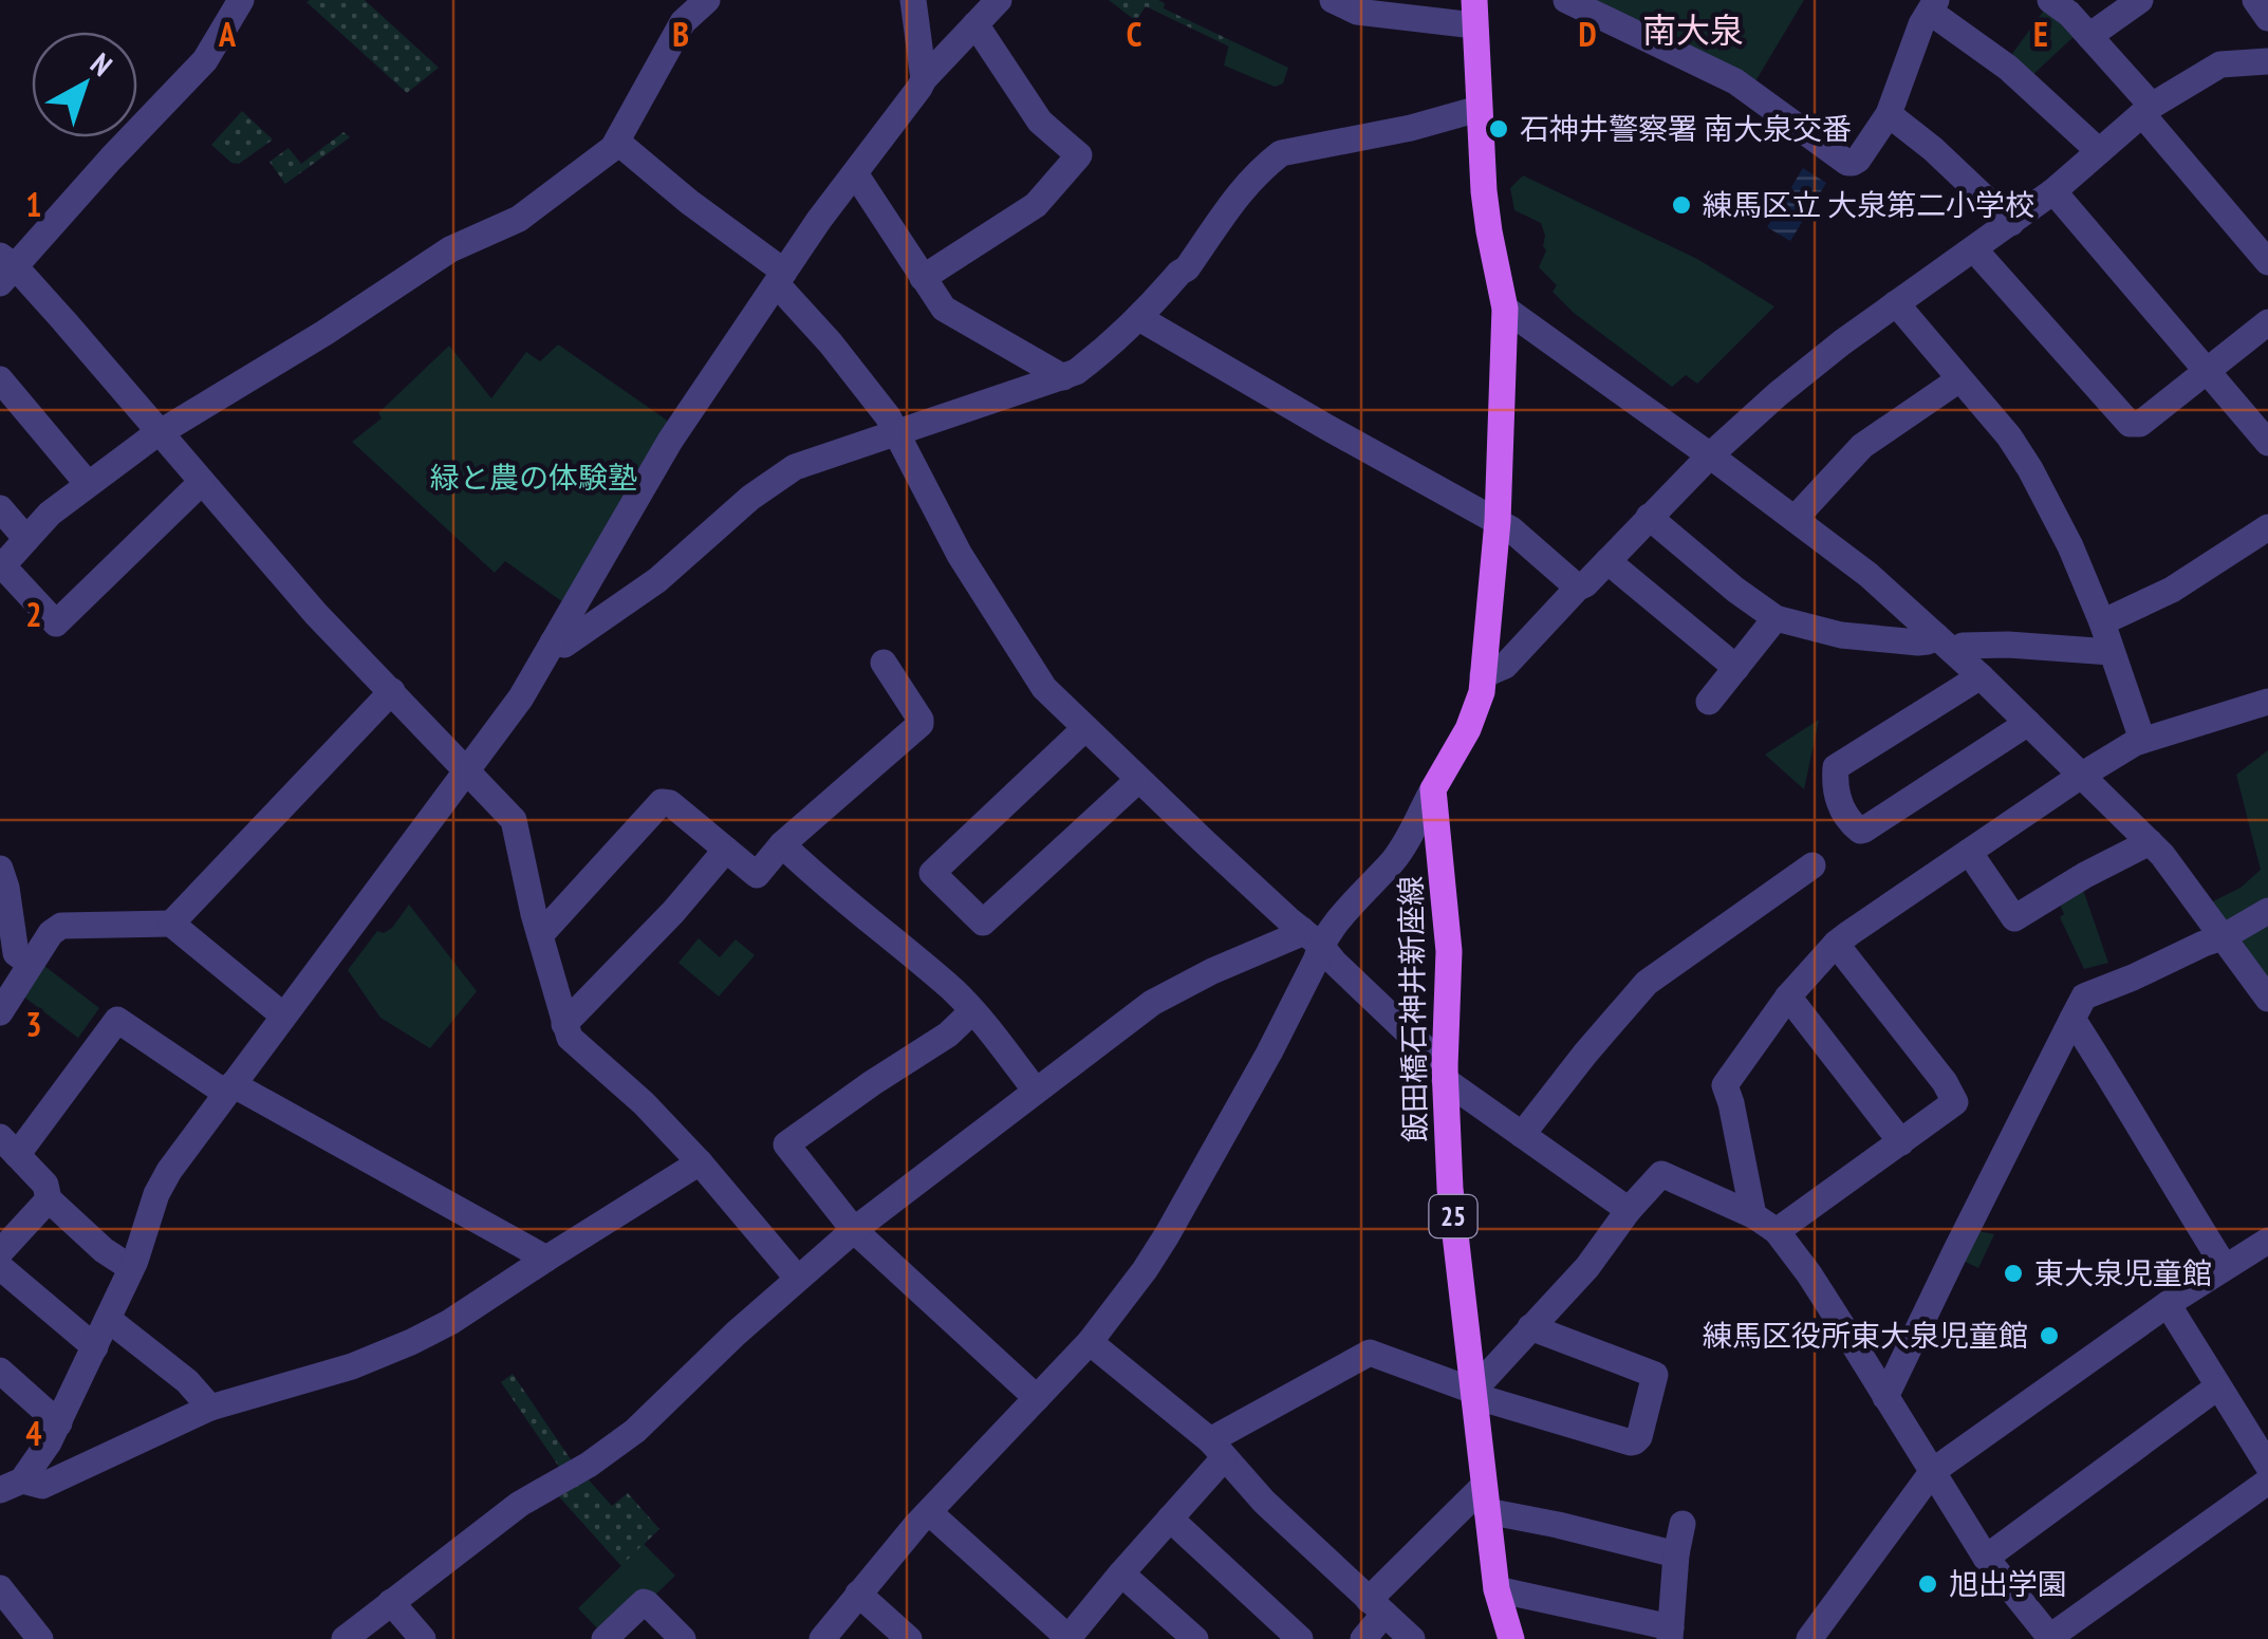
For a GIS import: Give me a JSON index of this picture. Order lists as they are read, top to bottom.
{
  "streets": {
    "main road": ["飯田橋石神井新座線", "25"]
  },
  "districts": ["南大泉"],
  "parks": ["緑と農の体験塾"],
  "places": [
    "石神井警察署 南大泉交番",
    "練馬区立 大泉第二小学校",
    "東大泉児童館",
    "練馬区役所東大泉児童館",
    "旭出学園"
  ],
  "north": "top right",
  "grid": {
    "columns": [
      "A",
      "B",
      "C",
      "D",
      "E"
    ],
    "rows": [
      "1",
      "2",
      "3",
      "4"
    ]
  }
}
